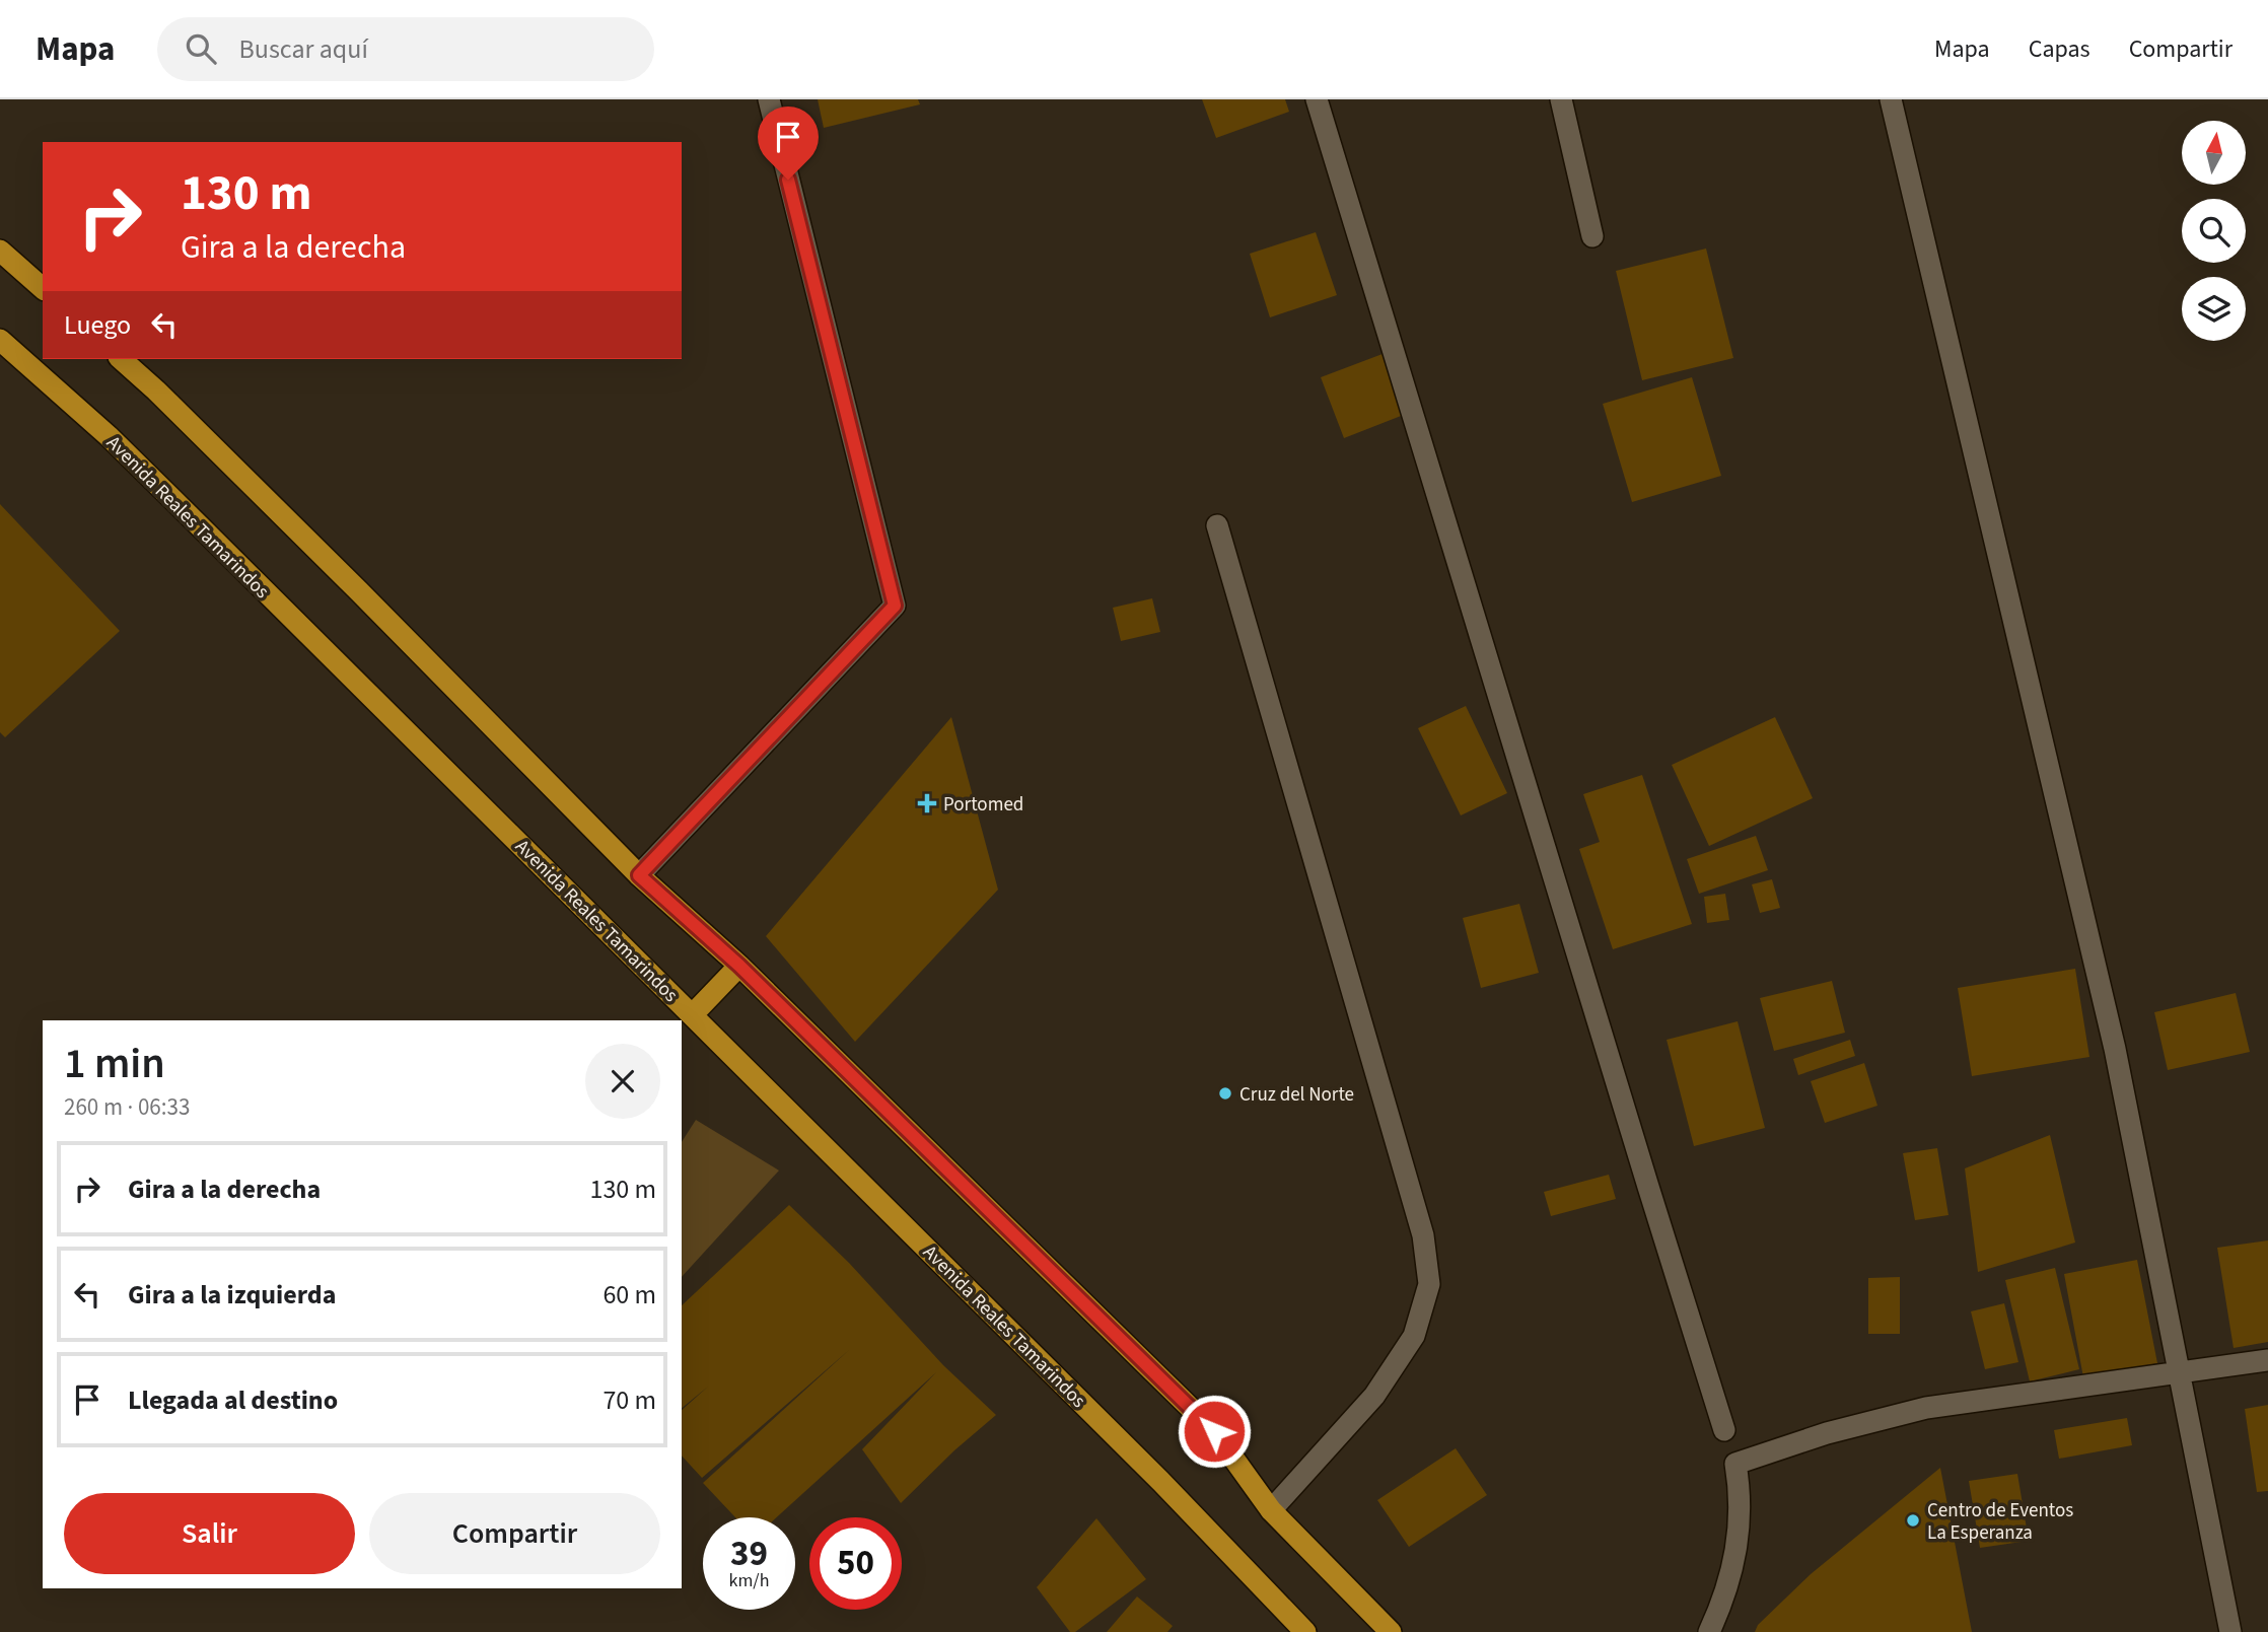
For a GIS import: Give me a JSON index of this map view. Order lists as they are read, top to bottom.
{
  "streets": {
    "main road": ["Avenida Reales Tamarindos"]
  },
  "places": {
    "health": ["Portomed"],
    "other": ["Cruz del Norte", "Centro de Eventos La Esperanza"]
  },
  "north": "top",
  "page": {
    "header": "Mapa",
    "search": "Buscar aquí",
    "nav": ["Mapa", "Capas", "Compartir"],
    "turn": ["130 m", "Gira a la derecha"],
    "then": "Luego",
    "heading": ["1 min", "260 m · 06:33"],
    "list": [
      {
        "name": "Gira a la derecha",
        "value": "130 m"
      },
      {
        "name": "Gira a la izquierda",
        "value": "60 m"
      },
      {
        "name": "Llegada al destino",
        "value": "70 m"
      }
    ],
    "buttons": ["Salir", "Compartir"],
    "speed": "39 km/h",
    "limit": "50"
  }
}
